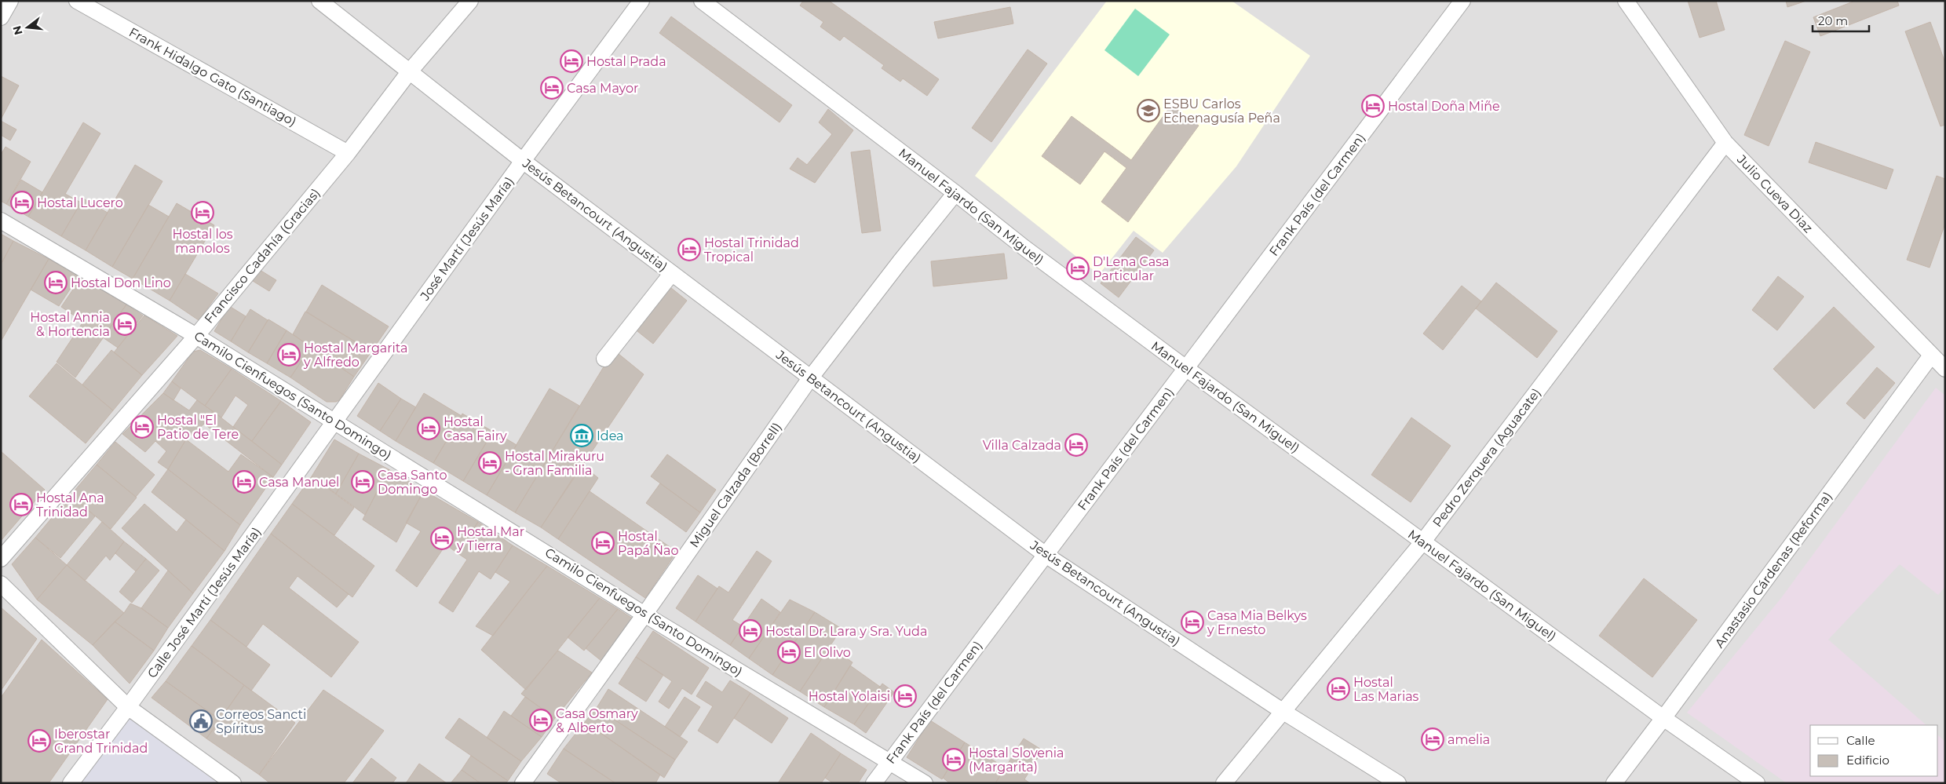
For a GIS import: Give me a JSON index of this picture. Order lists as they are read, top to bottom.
{
  "streets": {
    "street": [
      "Frank Hidalgo Gato (Santiago)",
      "Julio Cueva Diaz",
      "Frank País (del Carmen)",
      "Manuel Fajardo (San Miguel)",
      "Jesús Betancourt (Angustia)",
      "José Martí (Jesús María)",
      "Francisco Cadahía (Gracias)",
      "Camilo Cienfuegos (Santo Domingo)",
      "Pedro Zerquera (Aguacate)",
      "Miguel Calzada (Borrell)",
      "Anastasio Cárdenas (Reforma)",
      "Calle José Martí (Jesús María)"
    ]
  },
  "crossings": [
    ["Frank Hidalgo Gato (Santiago)", "Francisco Cadahía (Gracias)"],
    ["Julio Cueva Diaz", "Pedro Zerquera (Aguacate)"],
    ["Julio Cueva Diaz", "Anastasio Cárdenas (Reforma)"],
    ["Frank País (del Carmen)", "Manuel Fajardo (San Miguel)"],
    ["Frank País (del Carmen)", "Jesús Betancourt (Angustia)"],
    ["Frank País (del Carmen)", "Camilo Cienfuegos (Santo Domingo)"],
    ["Manuel Fajardo (San Miguel)", "Pedro Zerquera (Aguacate)"],
    ["Manuel Fajardo (San Miguel)", "Miguel Calzada (Borrell)"],
    ["Manuel Fajardo (San Miguel)", "Anastasio Cárdenas (Reforma)"],
    ["Jesús Betancourt (Angustia)", "José Martí (Jesús María)"],
    ["Jesús Betancourt (Angustia)", "Francisco Cadahía (Gracias)"],
    ["Jesús Betancourt (Angustia)", "Pedro Zerquera (Aguacate)"],
    ["Jesús Betancourt (Angustia)", "Miguel Calzada (Borrell)"],
    ["José Martí (Jesús María)", "Camilo Cienfuegos (Santo Domingo)"],
    ["José Martí (Jesús María)", "Calle José Martí (Jesús María)"],
    ["Francisco Cadahía (Gracias)", "Camilo Cienfuegos (Santo Domingo)"],
    ["Camilo Cienfuegos (Santo Domingo)", "Miguel Calzada (Borrell)"],
    ["Camilo Cienfuegos (Santo Domingo)", "Calle José Martí (Jesús María)"]
  ],
  "places": {
    "hotel": [
      "Hostal Prada",
      "Casa Mayor",
      "Hostal Doña Miñe",
      "Hostal Lucero",
      "Hostal los manolos",
      "Hostal Trinidad Tropical",
      "D'Lena Casa Particular",
      "Hostal Don Lino",
      "Hostal Annia & Hortencia",
      "Hostal Margarita y Alfredo",
      "Hostal \"El Patio de Tere",
      "Hostal Casa Fairy",
      "Villa Calzada",
      "Hostal Mirakuru - Gran Familia",
      "Casa Manuel",
      "Casa Santo Domingo",
      "Hostal Ana Trinidad",
      "Hostal Mar y Tierra",
      "Hostal Papá Ñao",
      "Casa Mia Belkys y Ernesto",
      "Hostal Dr. Lara y Sra. Yuda",
      "El Olivo",
      "Hostal Las Marias",
      "Hostal Yolaisi",
      "Casa Osmary & Alberto",
      "amelia",
      "Iberostar Grand Trinidad",
      "Hostal Slovenia (Margarita)"
    ],
    "school or university": ["ESBU Carlos Echenagusía Peña"],
    "museum": ["Idea"],
    "public building": ["Correos Sancti Spíritus"]
  },
  "legend": ["Calle", "Edificio"],
  "scale_bar": "20 m",
  "north": "left"
}
